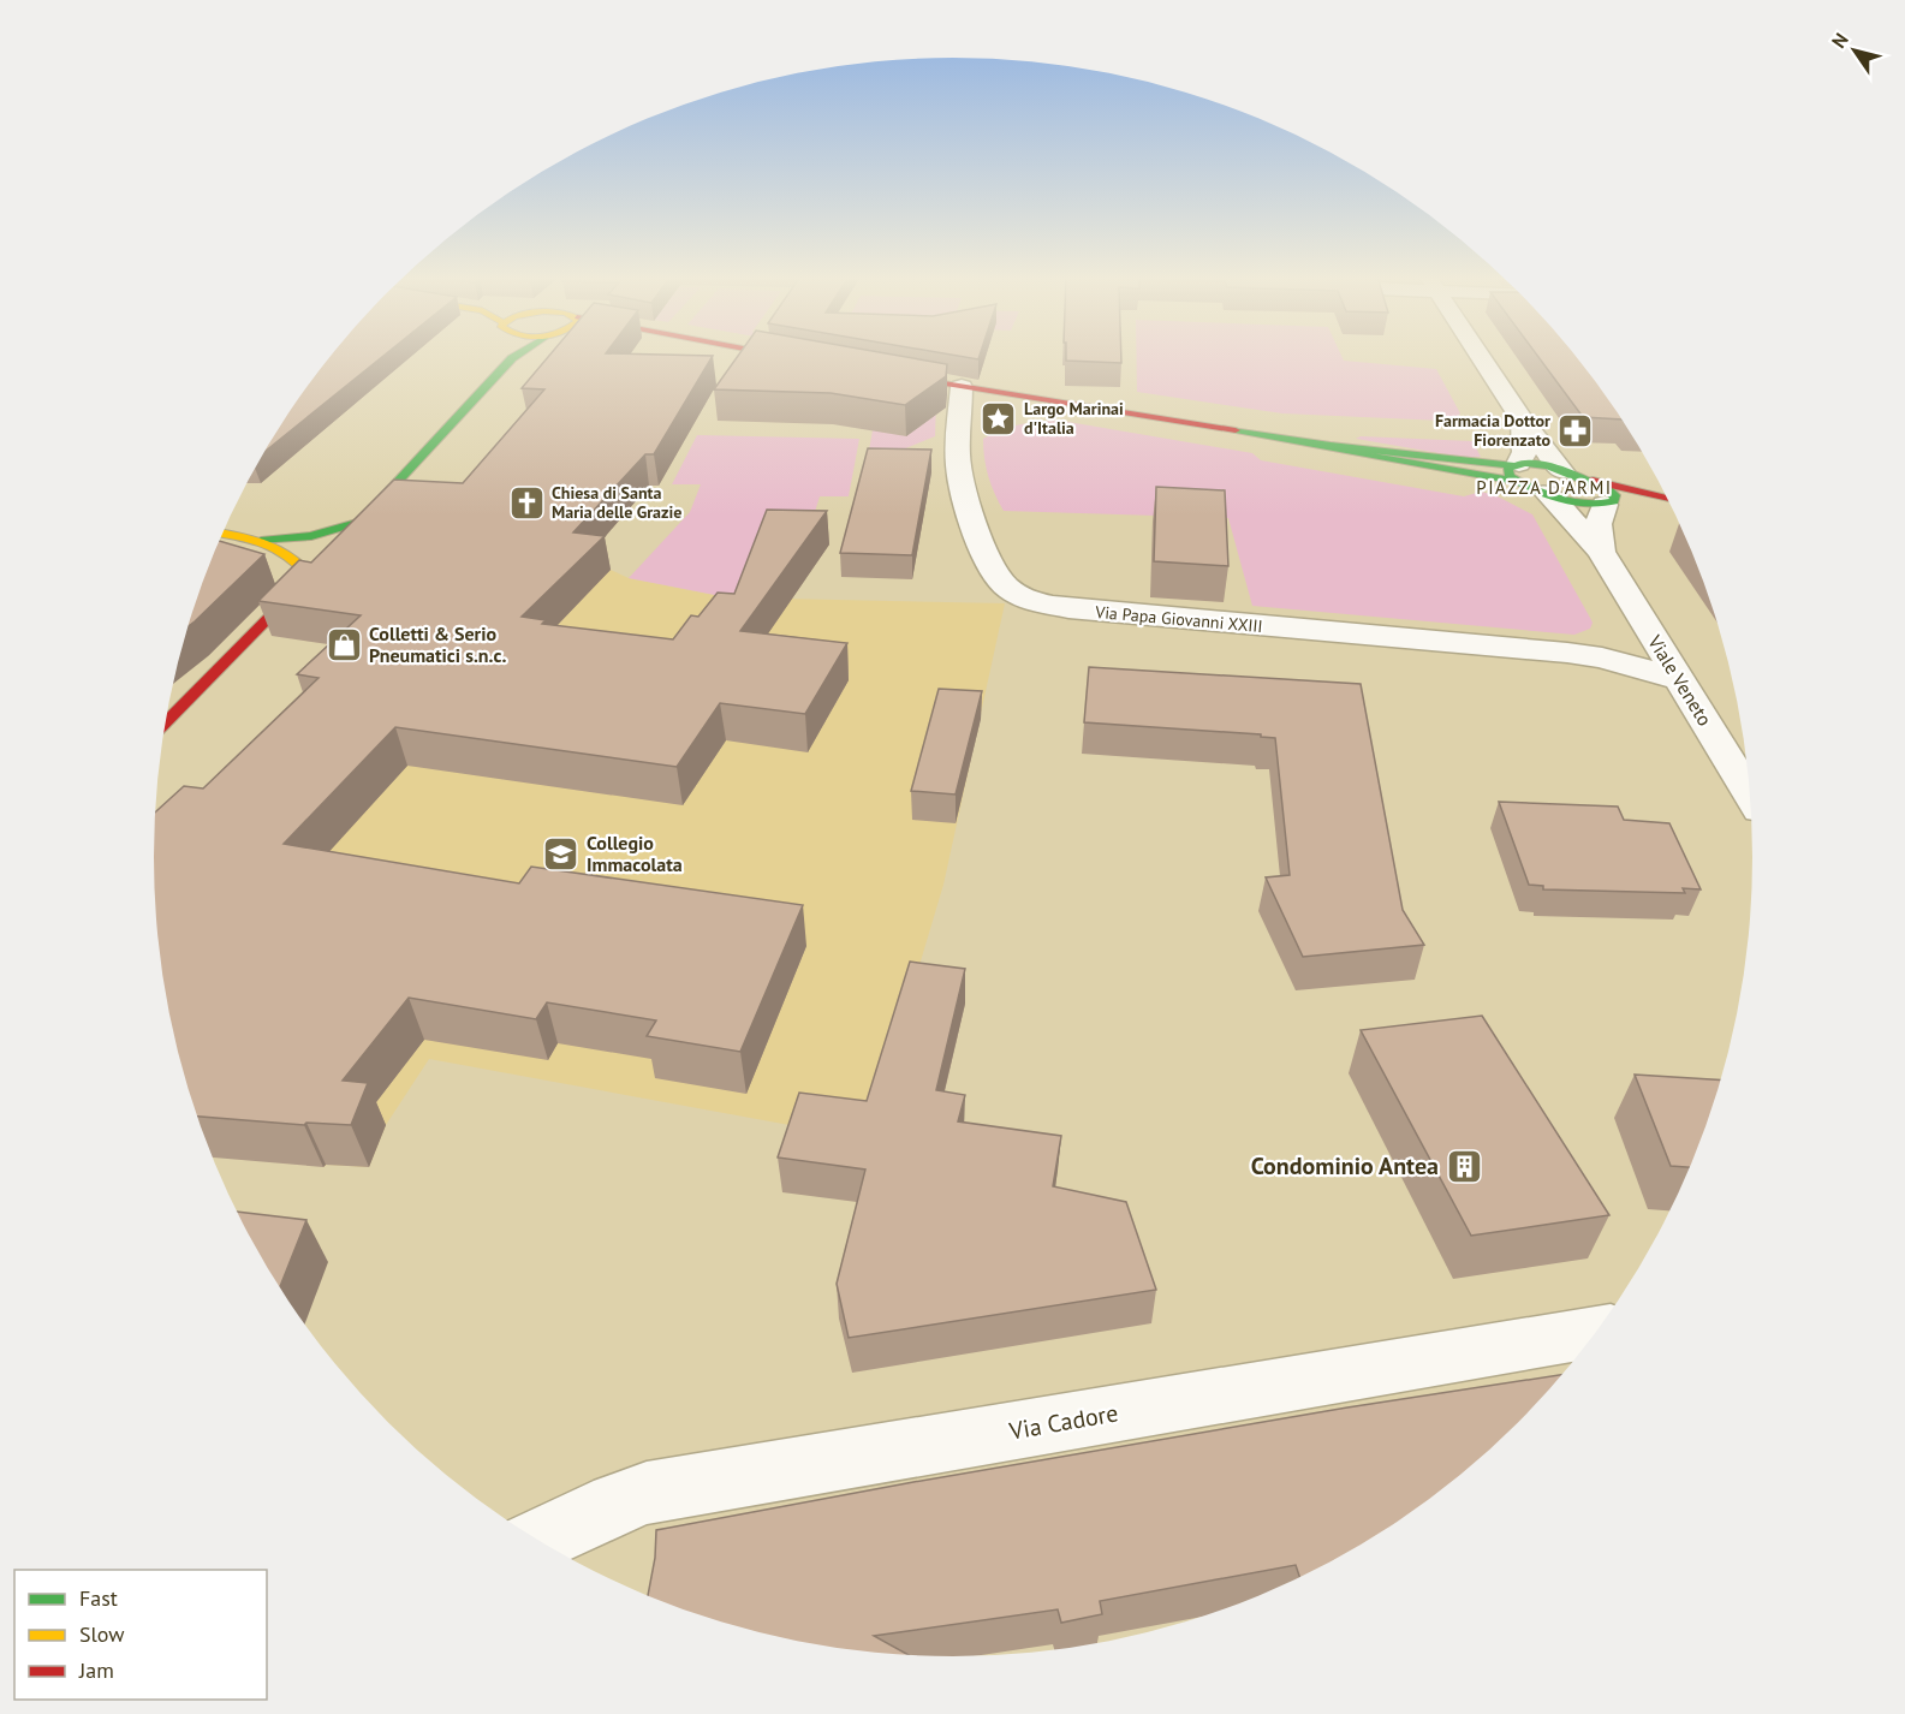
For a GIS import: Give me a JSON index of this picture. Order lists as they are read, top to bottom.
{
  "streets": {
    "street": ["Via Papa Giovanni XXIII", "Viale Veneto", "Via Cadore"]
  },
  "crossings": [
    ["Via Papa Giovanni XXIII", "Viale Veneto"]
  ],
  "districts": ["PIAZZA D'ARMI"],
  "places": {
    "place": ["Largo Marinai d'Italia"],
    "pharmacy": ["Farmacia Dottor Fiorenzato"],
    "church": ["Chiesa di Santa Maria delle Grazie"],
    "shop": ["Colletti & Serio Pneumatici s.n.c."],
    "school or university": ["Collegio Immacolata"],
    "building": ["Condominio Antea"]
  },
  "legend": ["Fast", "Slow", "Jam"],
  "north": "top left"
}
